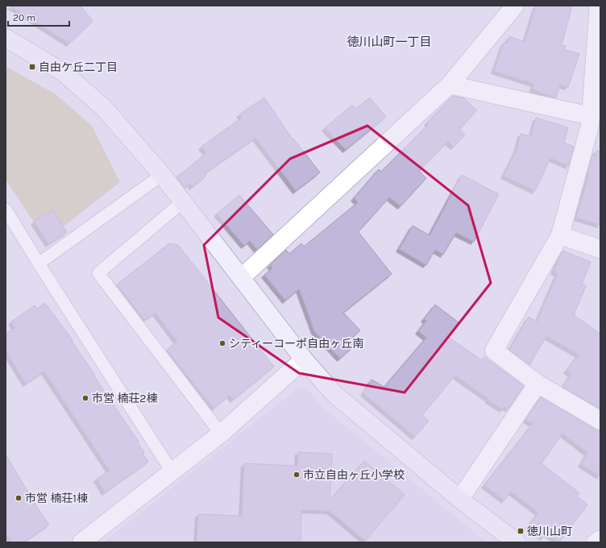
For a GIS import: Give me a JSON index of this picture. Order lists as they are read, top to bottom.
{
  "districts": ["徳川山町一丁目"],
  "places": {
    "transit": ["自由ケ丘二丁目", "徳川山町"],
    "other": [
      "シティーコーポ自由ヶ丘南",
      "市営 楠荘2棟",
      "市立自由ヶ丘小学校",
      "市営 楠荘1棟"
    ]
  },
  "scale_bar": "20 m"
}
